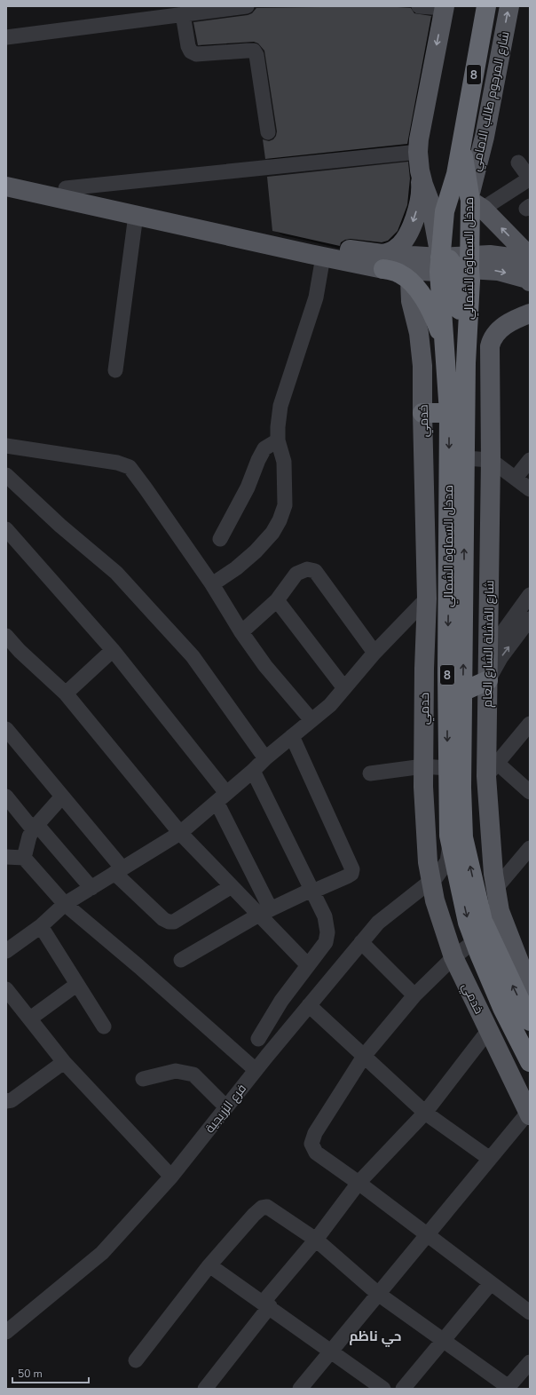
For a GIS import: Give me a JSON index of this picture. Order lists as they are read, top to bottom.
{
  "streets": {
    "highway": ["8", "مدخل السماوة الشمالي"],
    "main road": ["شارع المرحوم طالب الامامي", "خدمي", "شارع القشلة الشارع العام"],
    "street": ["فرع الزريجية"]
  },
  "crossings": [
    ["8", "مدخل السماوة الشمالي"],
    ["شارع المرحوم طالب الامامي", "مدخل السماوة الشمالي"],
    ["مدخل السماوة الشمالي", "فرع الزريجية"],
    ["خدمي", "فرع الزريجية"]
  ],
  "districts": ["حي ناظم"],
  "scale_bar": "50 m"
}
